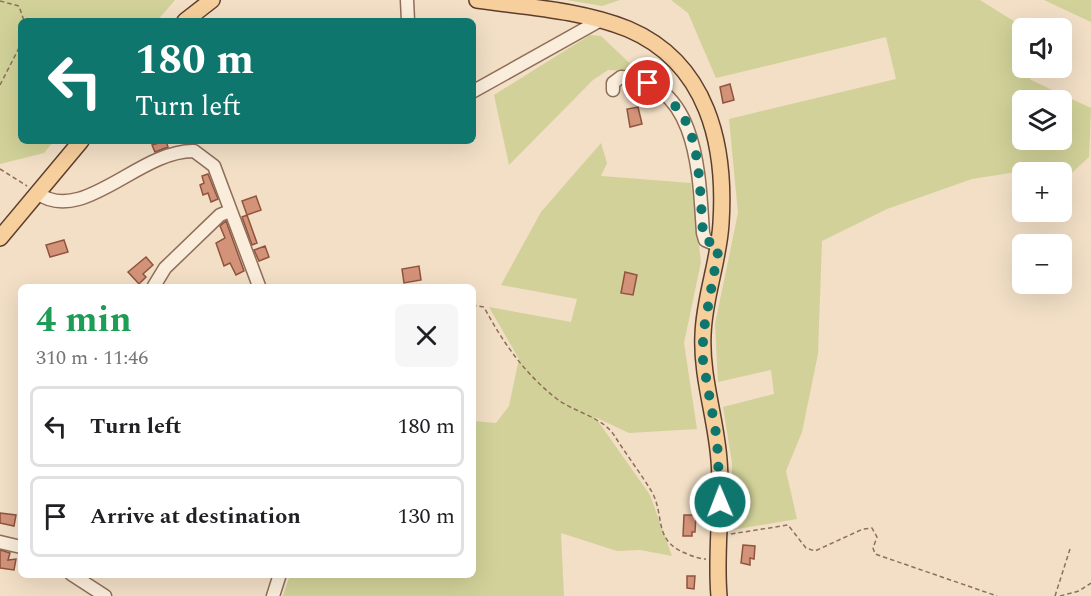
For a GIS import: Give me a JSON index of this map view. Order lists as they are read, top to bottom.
{
  "page": {
    "map_buttons": ["+", "−"],
    "turn": ["180 m", "Turn left"],
    "heading": ["4 min", "310 m · 11:46"],
    "list": [
      {
        "name": "Turn left",
        "value": "180 m"
      },
      {
        "name": "Arrive at destination",
        "value": "130 m"
      }
    ]
  }
}
